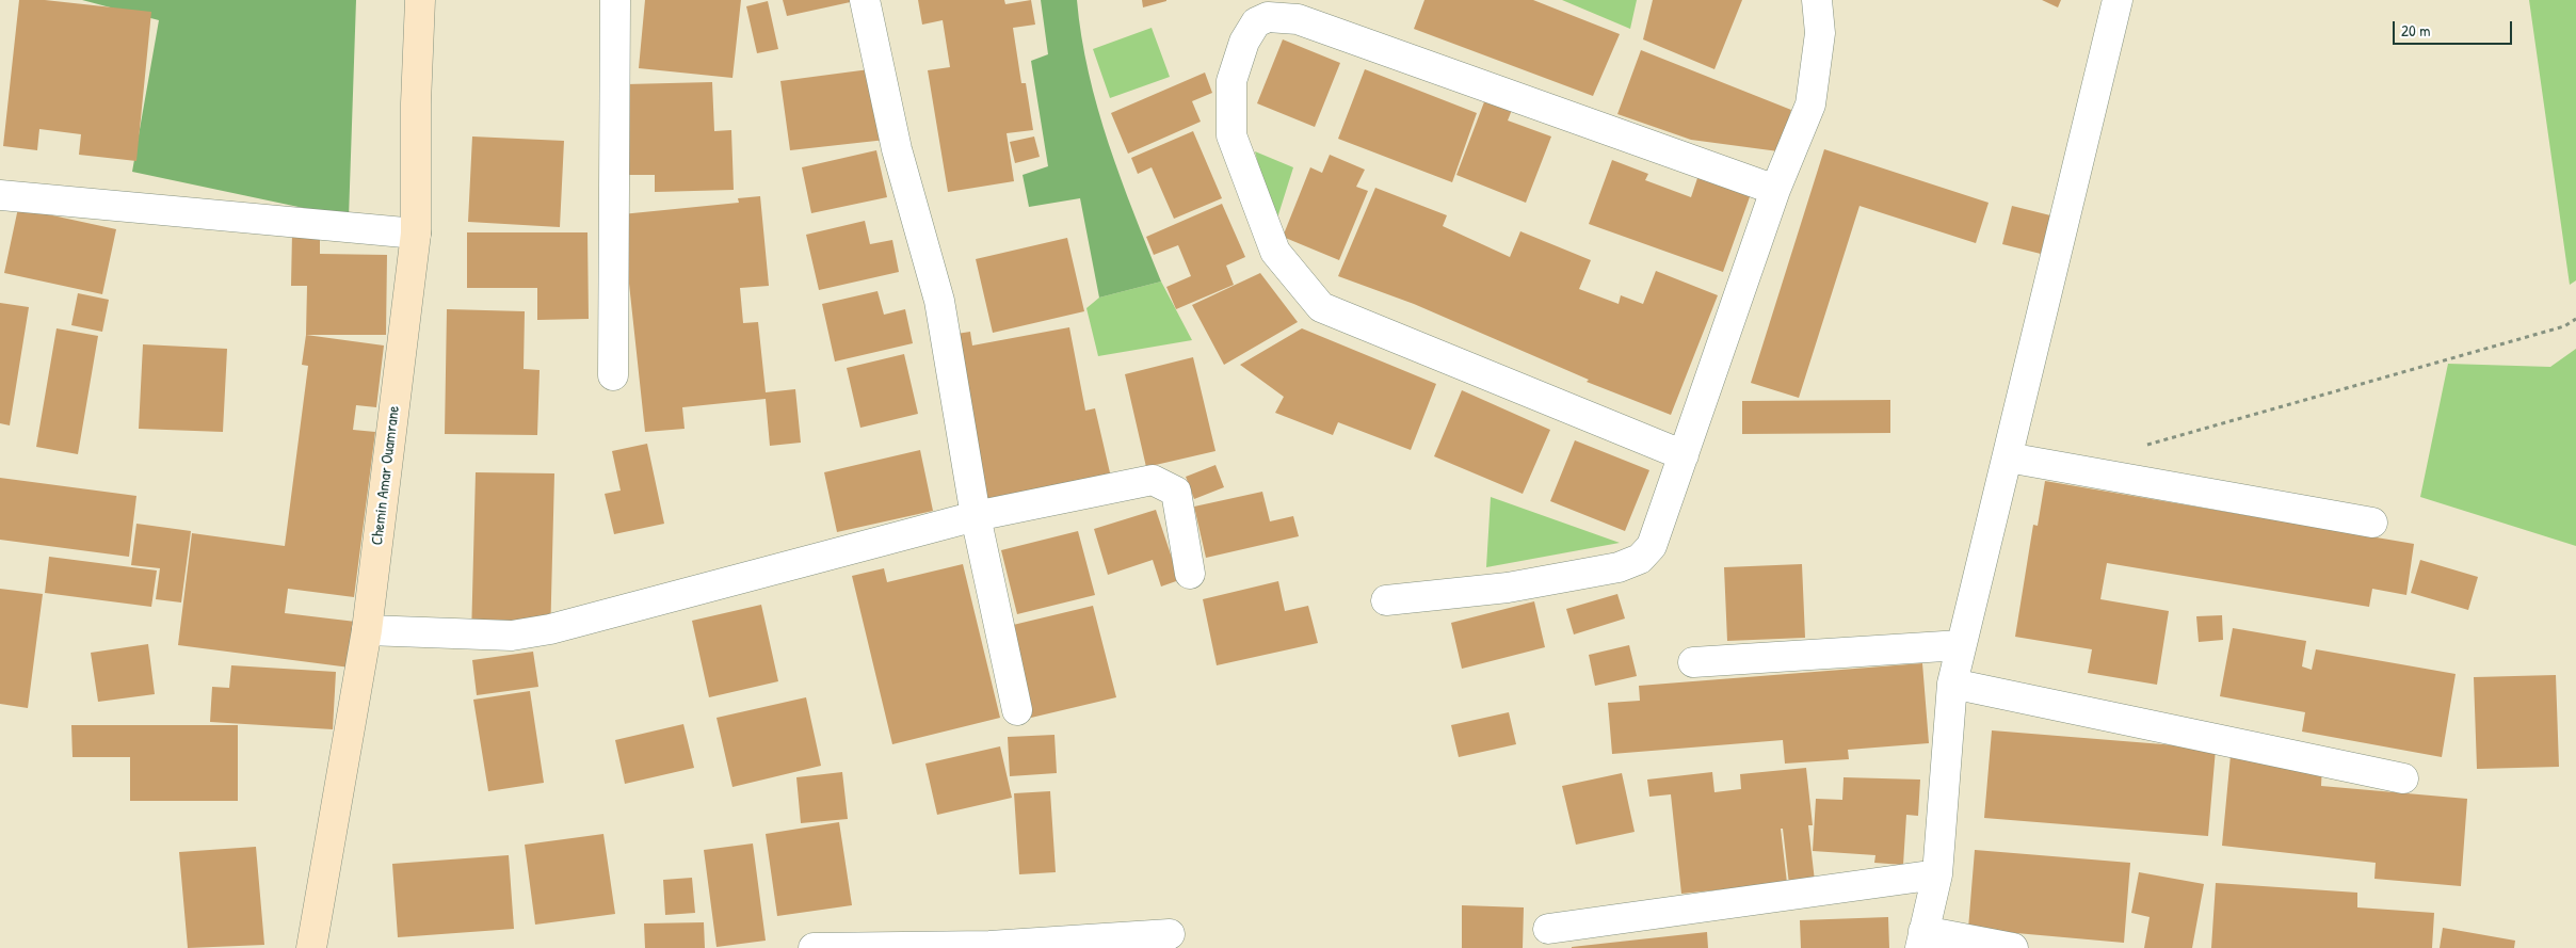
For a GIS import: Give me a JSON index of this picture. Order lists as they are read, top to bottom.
{
  "streets": {
    "main road": ["Chemin Amar Ouamrane"]
  },
  "scale_bar": "20 m"
}
